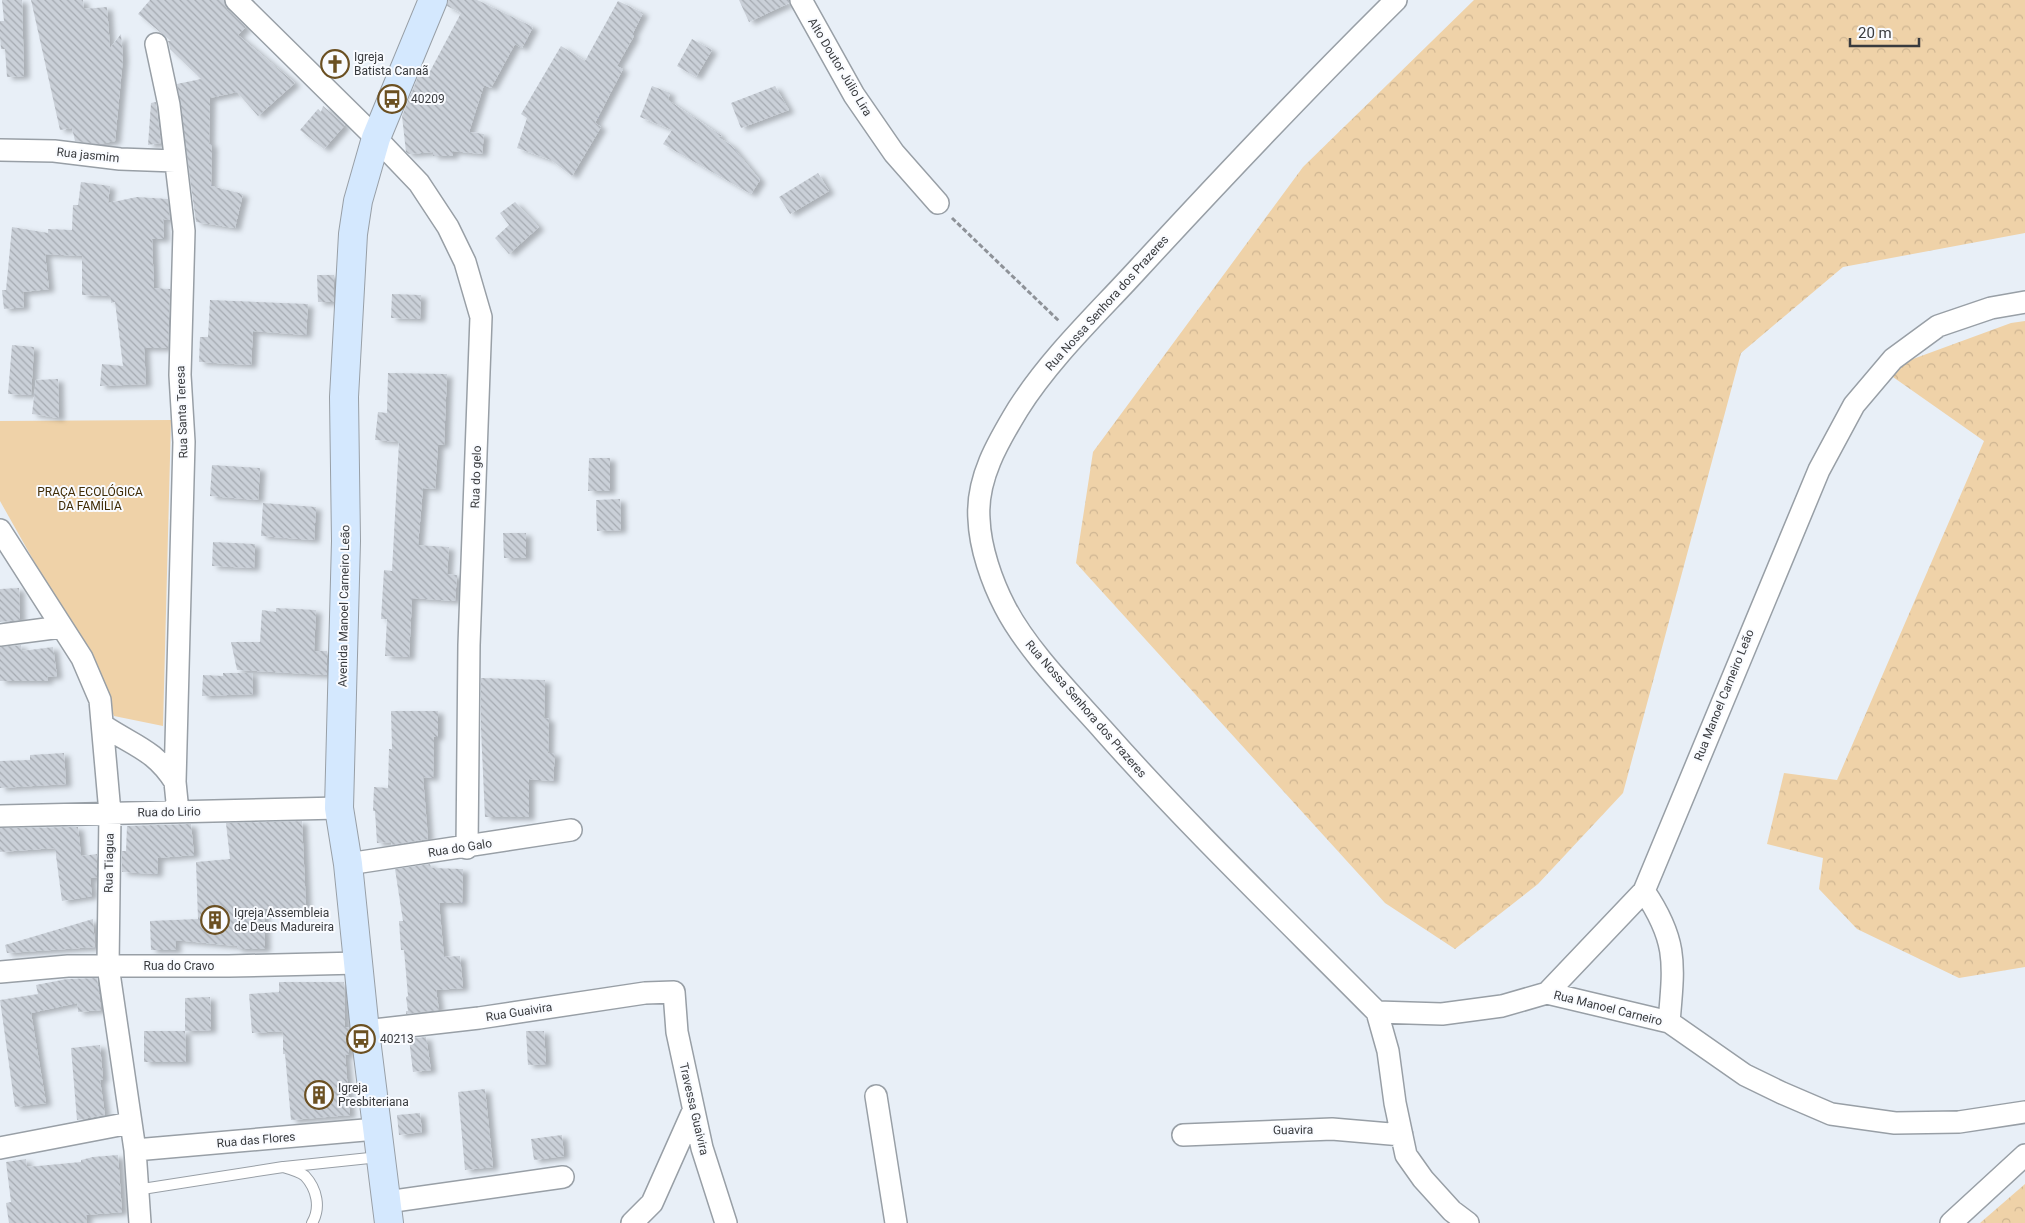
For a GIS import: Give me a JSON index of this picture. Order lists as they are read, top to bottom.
{
  "streets": {
    "main road": ["Avenida Manoel Carneiro Leão"],
    "street": [
      "Alto Doutor Júlio Lira",
      "Rua jasmim",
      "Rua Nossa Senhora dos Prazeres",
      "Rua Santa Teresa",
      "Rua do gelo",
      "Rua Manoel Carneiro Leão",
      "Rua do Lirio",
      "Rua do Galo",
      "Rua Tiagua",
      "Rua do Cravo",
      "Rua Manoel Carneiro",
      "Rua Guaivira",
      "Travessa Guaivira",
      "Guavira",
      "Rua das Flores"
    ]
  },
  "crossings": [
    ["Rua jasmim", "Rua Santa Teresa"],
    ["Rua Nossa Senhora dos Prazeres", "Guavira"],
    ["Rua do gelo", "Avenida Manoel Carneiro Leão"],
    ["Rua do gelo", "Rua do Galo"],
    ["Avenida Manoel Carneiro Leão", "Rua do Lirio"],
    ["Avenida Manoel Carneiro Leão", "Rua do Galo"],
    ["Avenida Manoel Carneiro Leão", "Rua do Cravo"],
    ["Avenida Manoel Carneiro Leão", "Rua Guaivira"],
    ["Avenida Manoel Carneiro Leão", "Rua das Flores"],
    ["Rua Manoel Carneiro Leão", "Rua Manoel Carneiro"],
    ["Rua do Lirio", "Rua Tiagua"],
    ["Rua Tiagua", "Rua do Cravo"],
    ["Rua Tiagua", "Rua das Flores"],
    ["Rua Guaivira", "Travessa Guaivira"]
  ],
  "parks": ["PRAÇA ECOLÓGICA DA FAMÍLIA"],
  "places": {
    "church": ["Igreja Batista Canaã"],
    "bus stop": ["40209", "40213"],
    "building": ["Igreja Assembleia de Deus Madureira", "Igreja Presbiteriana"]
  },
  "scale_bar": "20 m"
}
